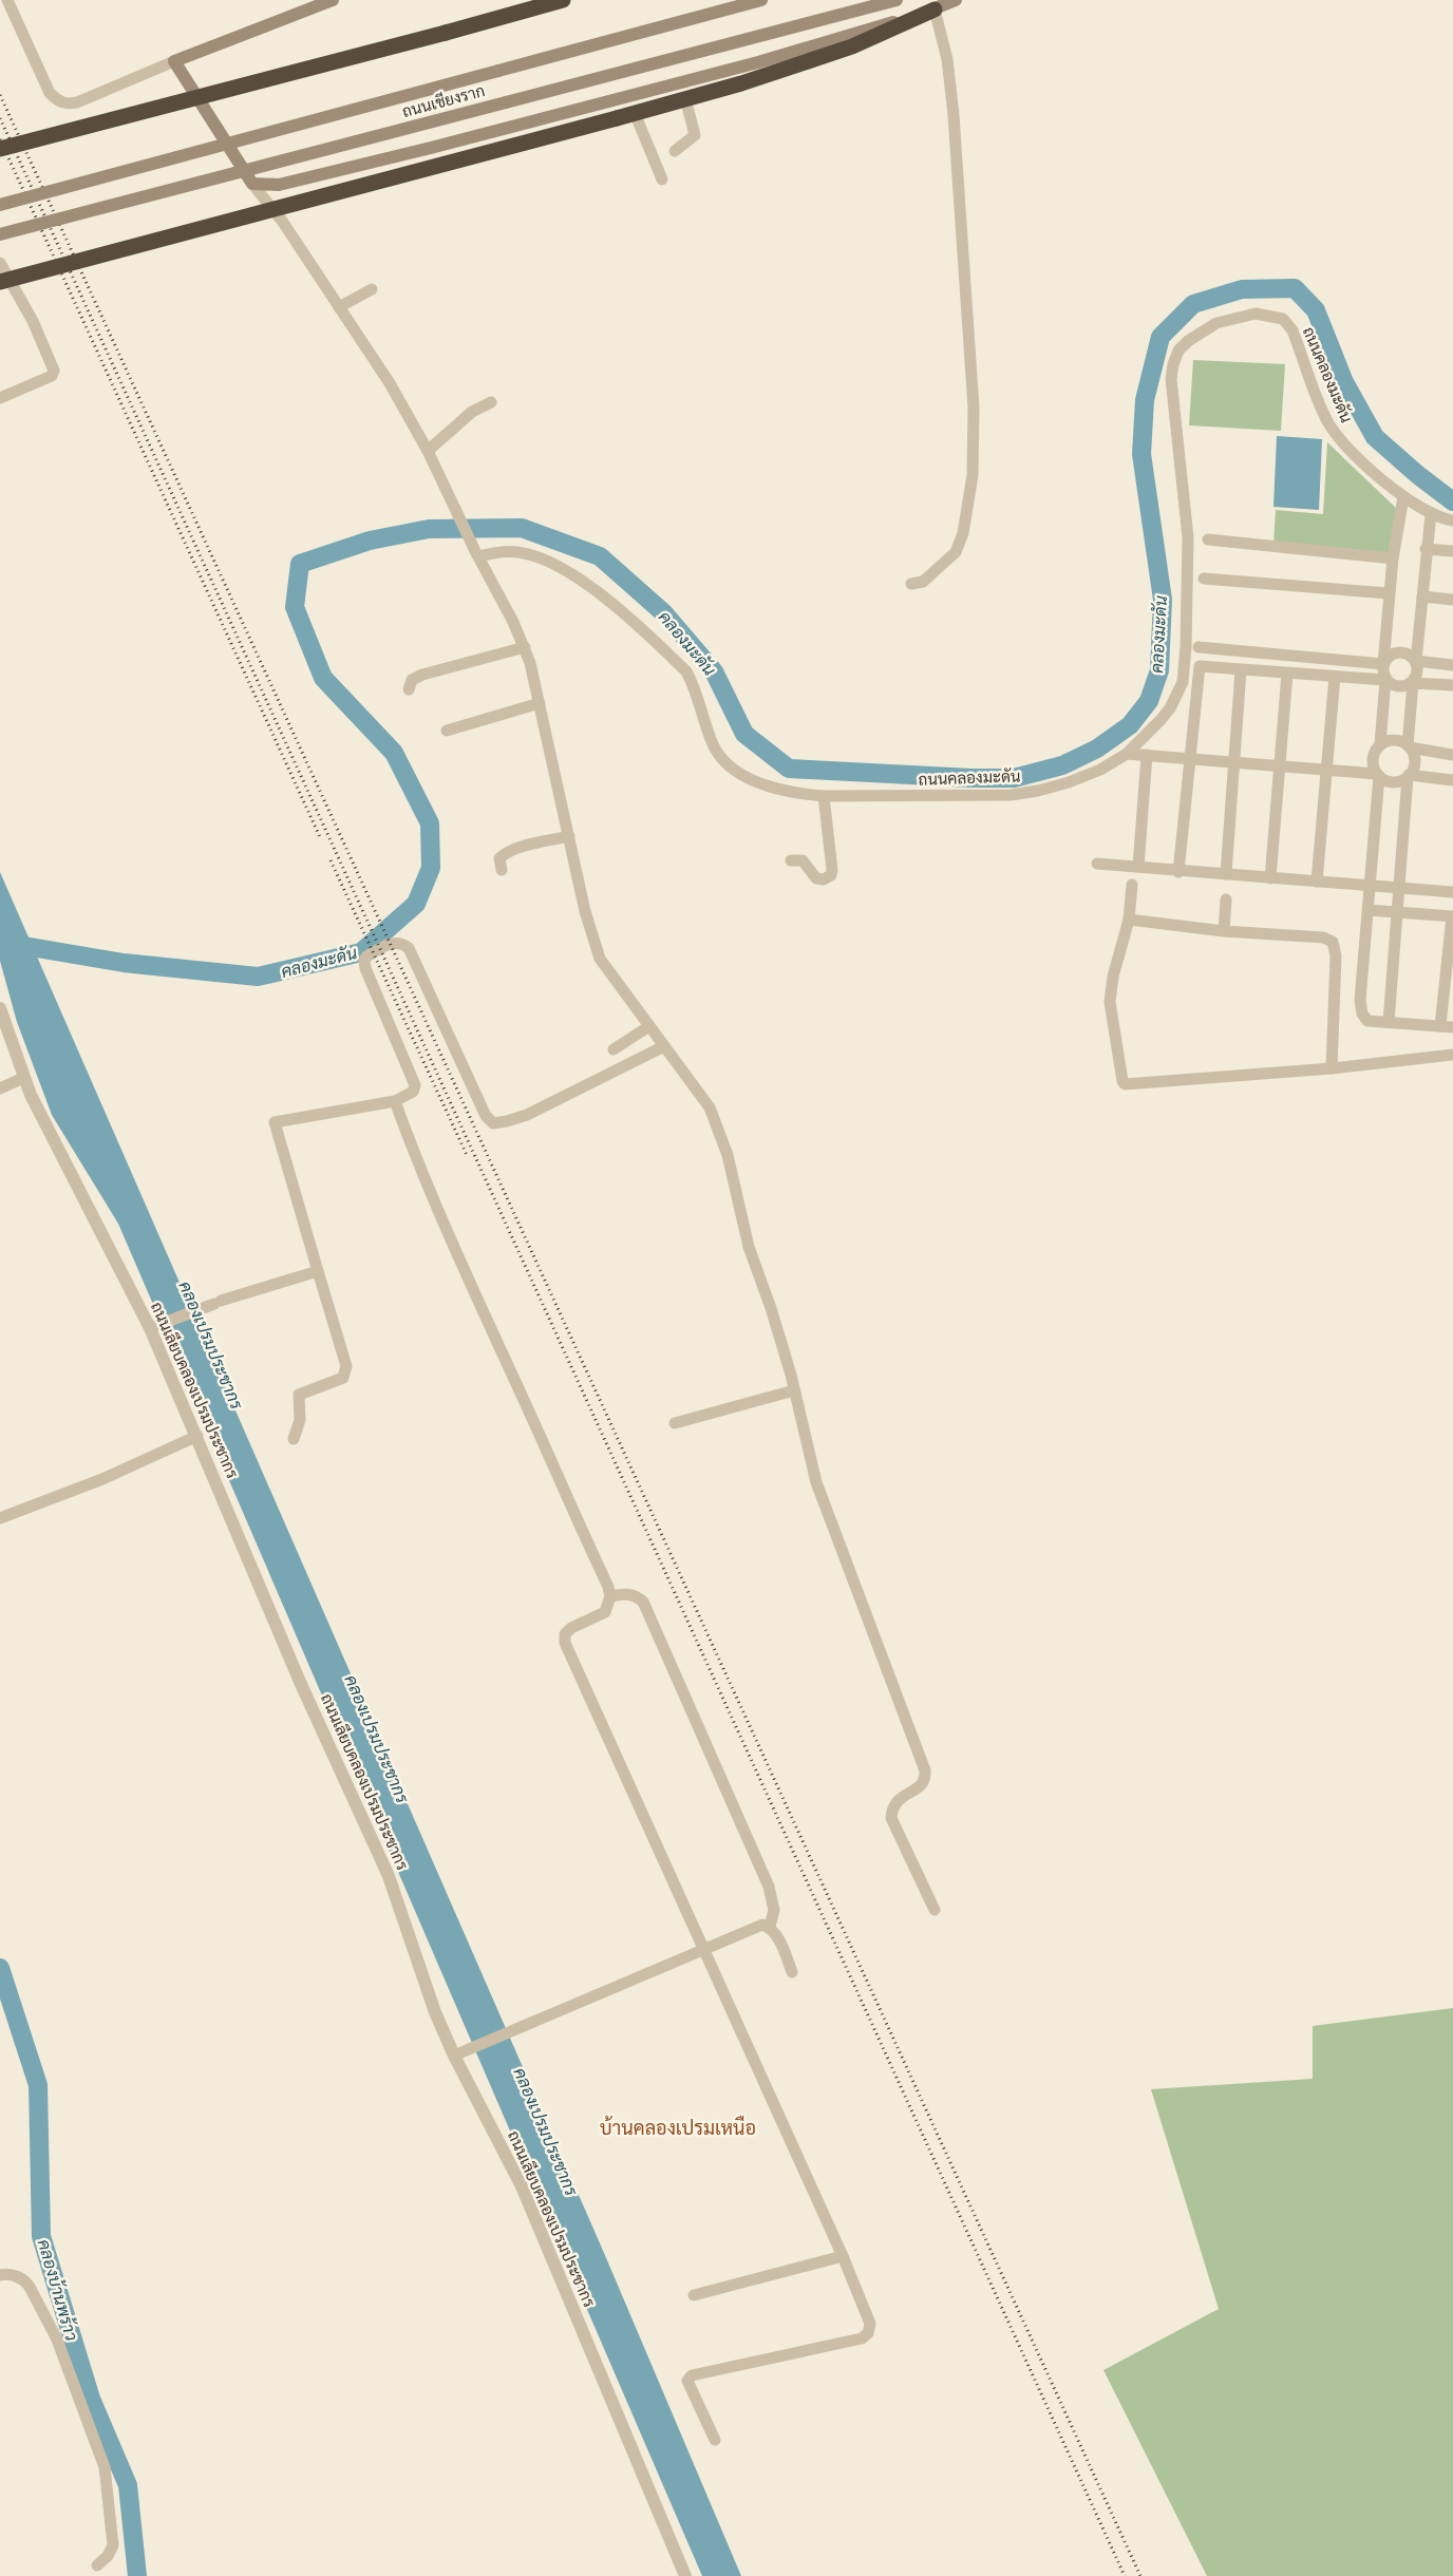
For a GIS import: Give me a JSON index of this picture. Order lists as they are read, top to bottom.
{
  "streets": {
    "main road": ["ถนนเชียงราก"],
    "street": ["ถนนคลองมะดัน", "ถนนเลียบคลองเปรมประชากร"]
  },
  "districts": ["บ้านคลองเปรมเหนือ"],
  "water": ["คลองมะดัน", "คลองเปรมประชากร", "คลองบ้านพร้าว"]
}
